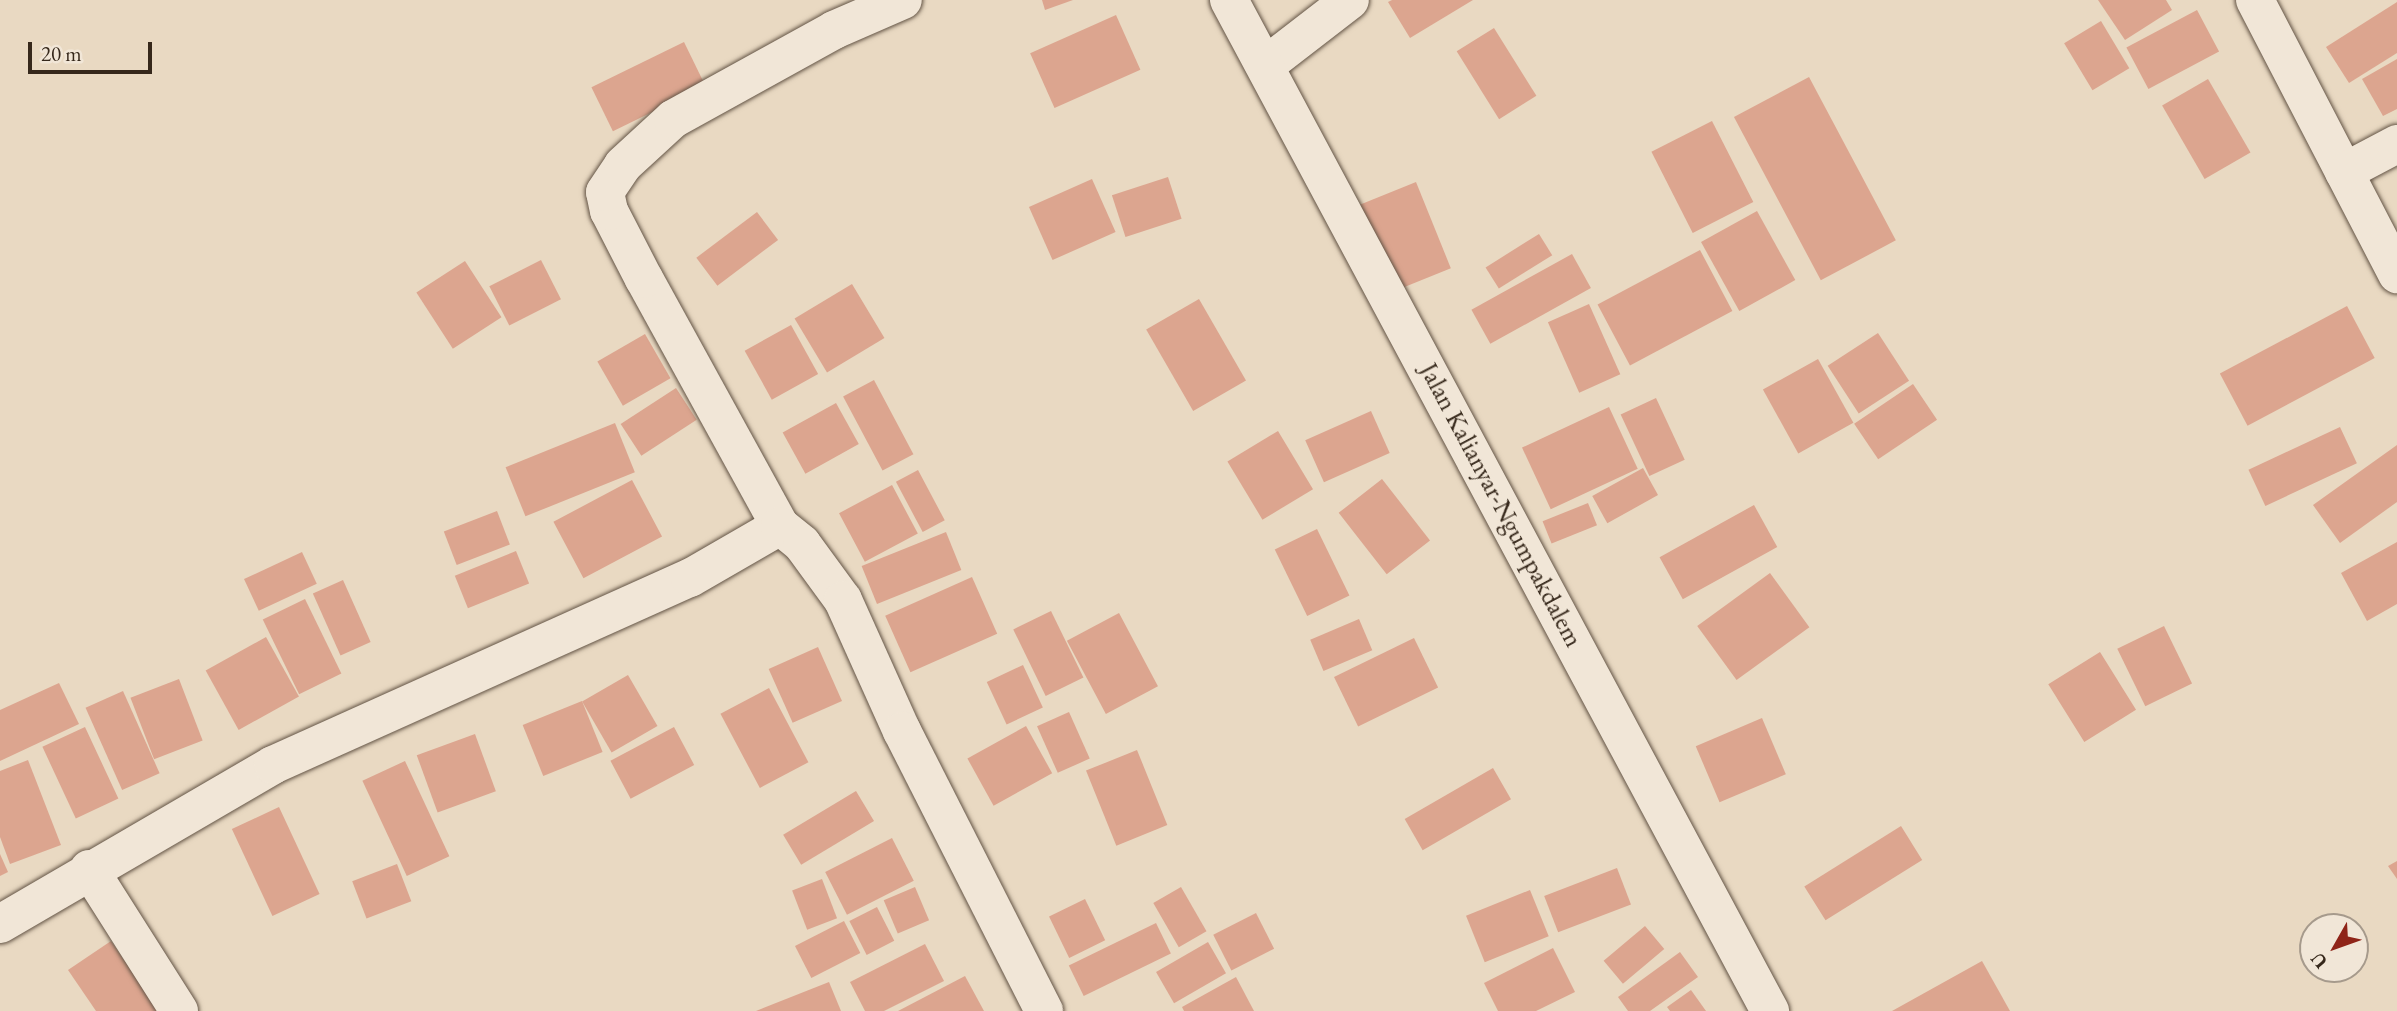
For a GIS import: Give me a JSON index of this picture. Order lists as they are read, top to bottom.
{
  "streets": {
    "street": ["Jalan Kalianyar-Ngumpakdalem"]
  },
  "scale_bar": "20 m",
  "north": "bottom left"
}
